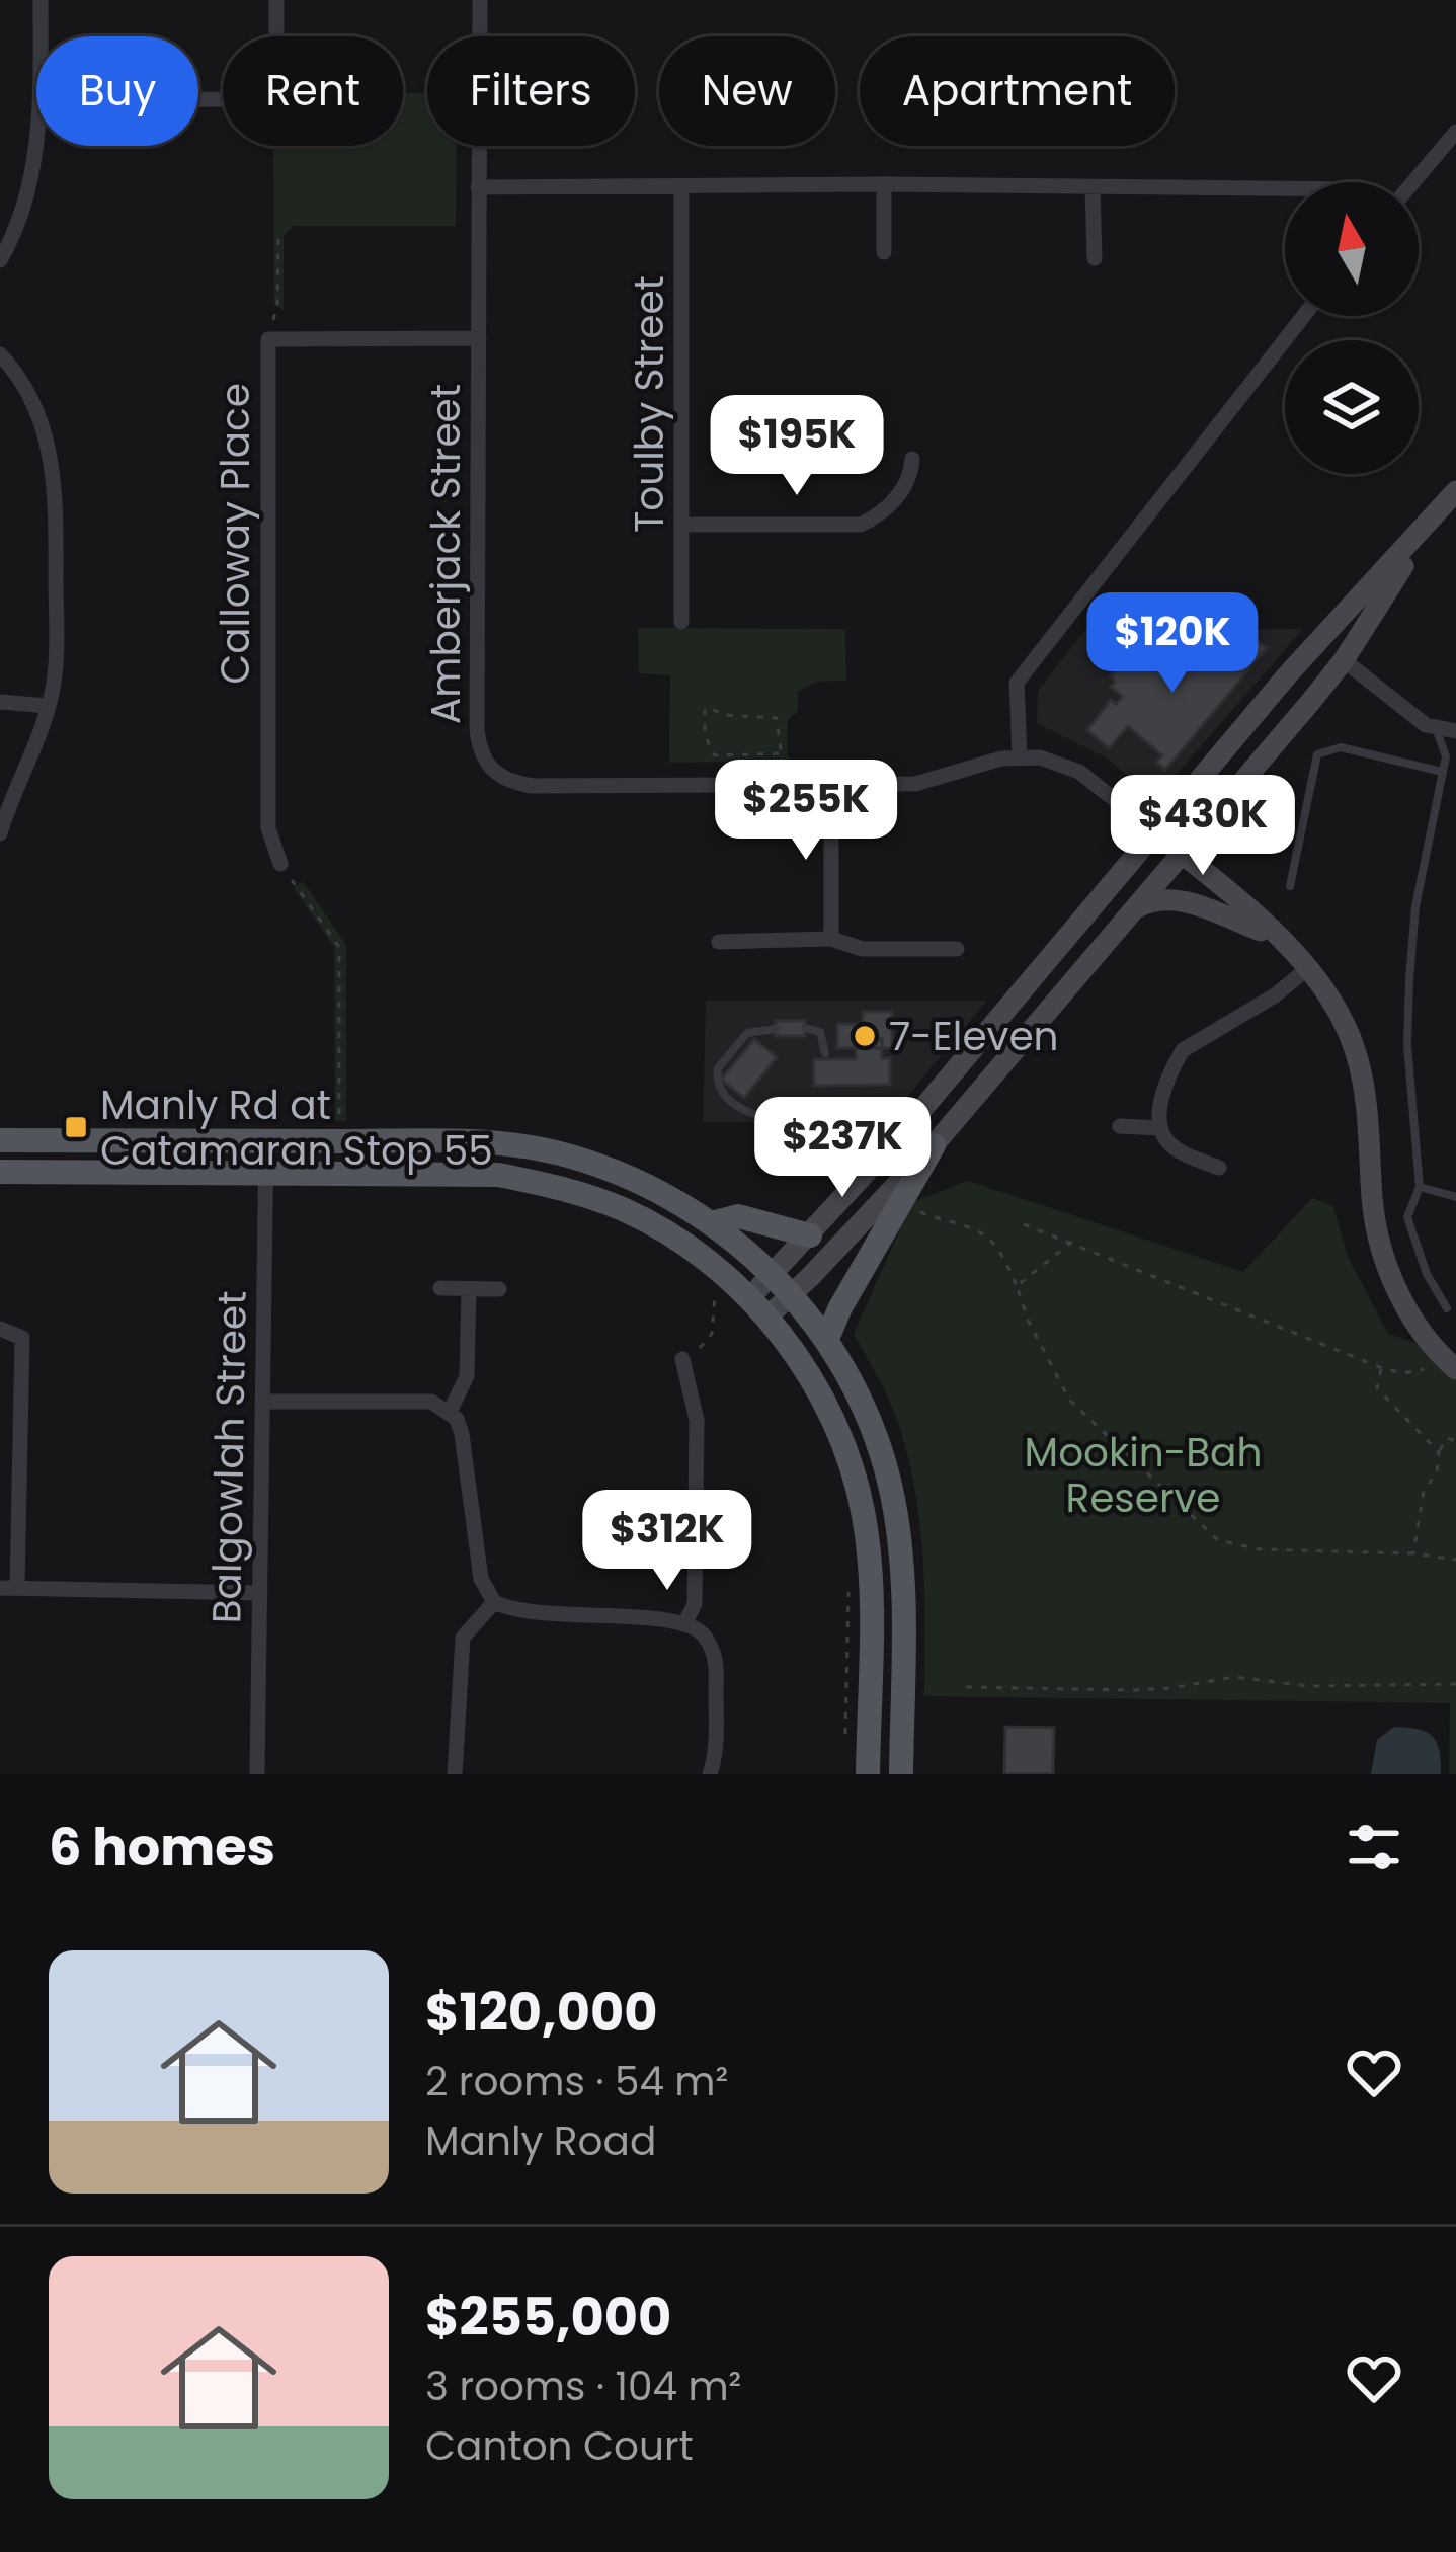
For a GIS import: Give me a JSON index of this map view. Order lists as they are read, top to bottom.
{
  "streets": {
    "street": [
      "Toulby Street",
      "Calloway Place",
      "Amberjack Street",
      "Balgowlah Street"
    ]
  },
  "crossings": [
    ["Calloway Place", "Amberjack Street"]
  ],
  "parks": ["Mookin-Bah Reserve"],
  "places": {
    "other": ["7-Eleven"],
    "transit": ["Manly Rd at Catamaran Stop 55"]
  },
  "north": "top",
  "page": {
    "chip": [
      "Buy",
      "Rent",
      "Filters",
      "New",
      "Apartment"
    ],
    "price": [
      "$195K",
      "$120K",
      "$255K",
      "$430K",
      "$237K",
      "$312K"
    ],
    "heading": "6 homes",
    "list": [
      {
        "name": "$120,000",
        "note": "2 rooms · 54 m² · Manly Road"
      },
      {
        "name": "$255,000",
        "note": "3 rooms · 104 m² · Canton Court"
      }
    ]
  }
}
